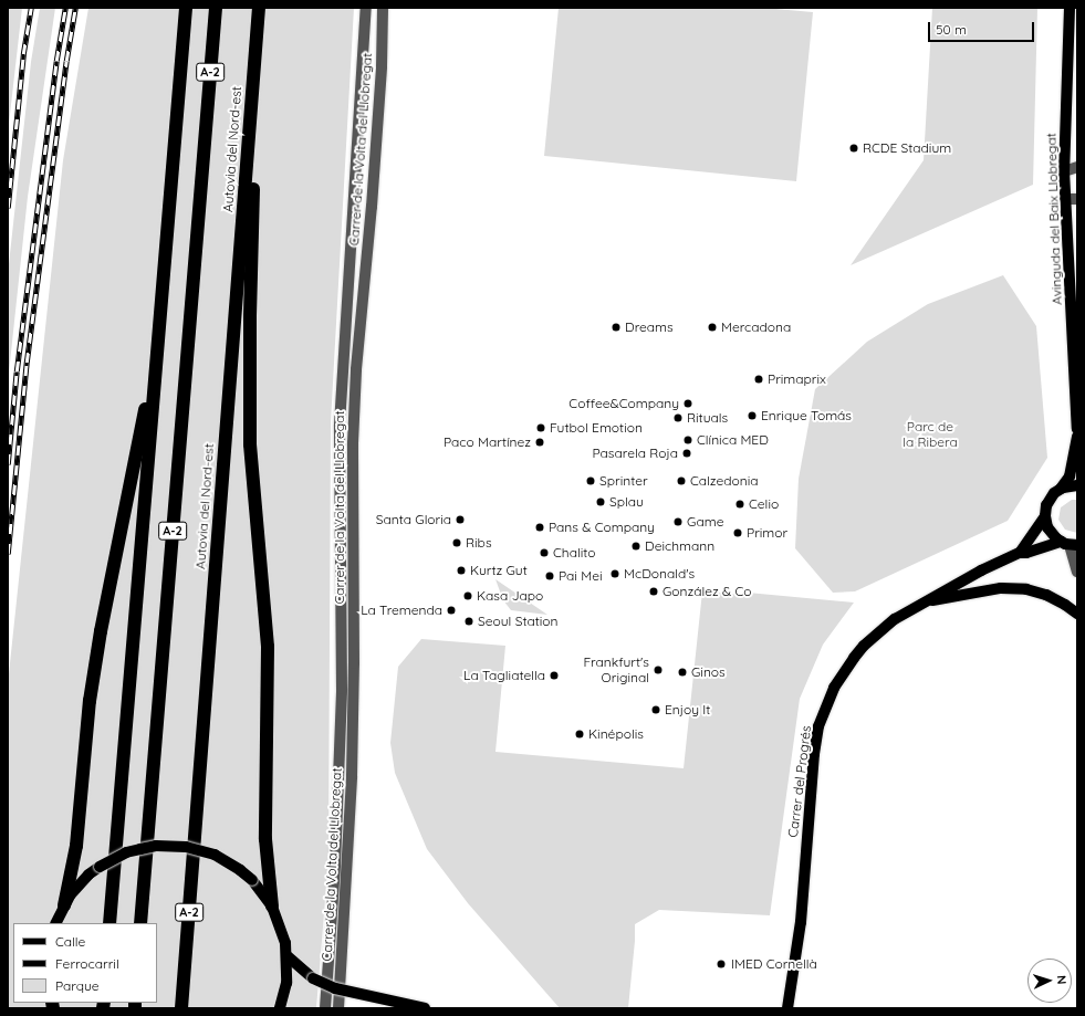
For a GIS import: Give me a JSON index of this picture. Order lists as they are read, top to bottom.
{
  "streets": {
    "highway": ["A-2", "Autovia del Nord-est"],
    "main road": ["Avinguda del Baix Llobregat", "Carrer del Progrés"],
    "street": ["Carrer de la Volta del Llobregat"]
  },
  "parks": ["Parc de la Ribera"],
  "places": [
    "RCDE Stadium",
    "Dreams",
    "Mercadona",
    "Primaprix",
    "Coffee&Company",
    "Enrique Tomás",
    "Rituals",
    "Futbol Emotion",
    "Clínica MED",
    "Paco Martínez",
    "Pasarela Roja",
    "Sprinter",
    "Calzedonia",
    "Splau",
    "Celio",
    "Santa Gloria",
    "Game",
    "Pans & Company",
    "Primor",
    "Ribs",
    "Deichmann",
    "Chalito",
    "Kurtz Gut",
    "McDonald's",
    "Pai Mei",
    "González & Co",
    "Kasa Japo",
    "La Tremenda",
    "Seoul Station",
    "Frankfurt's Original",
    "Ginos",
    "La Tagliatella",
    "Enjoy It",
    "Kinépolis",
    "IMED Cornellà"
  ],
  "legend": ["Calle", "Ferrocarril", "Parque"],
  "scale_bar": "50 m",
  "north": "right"
}
